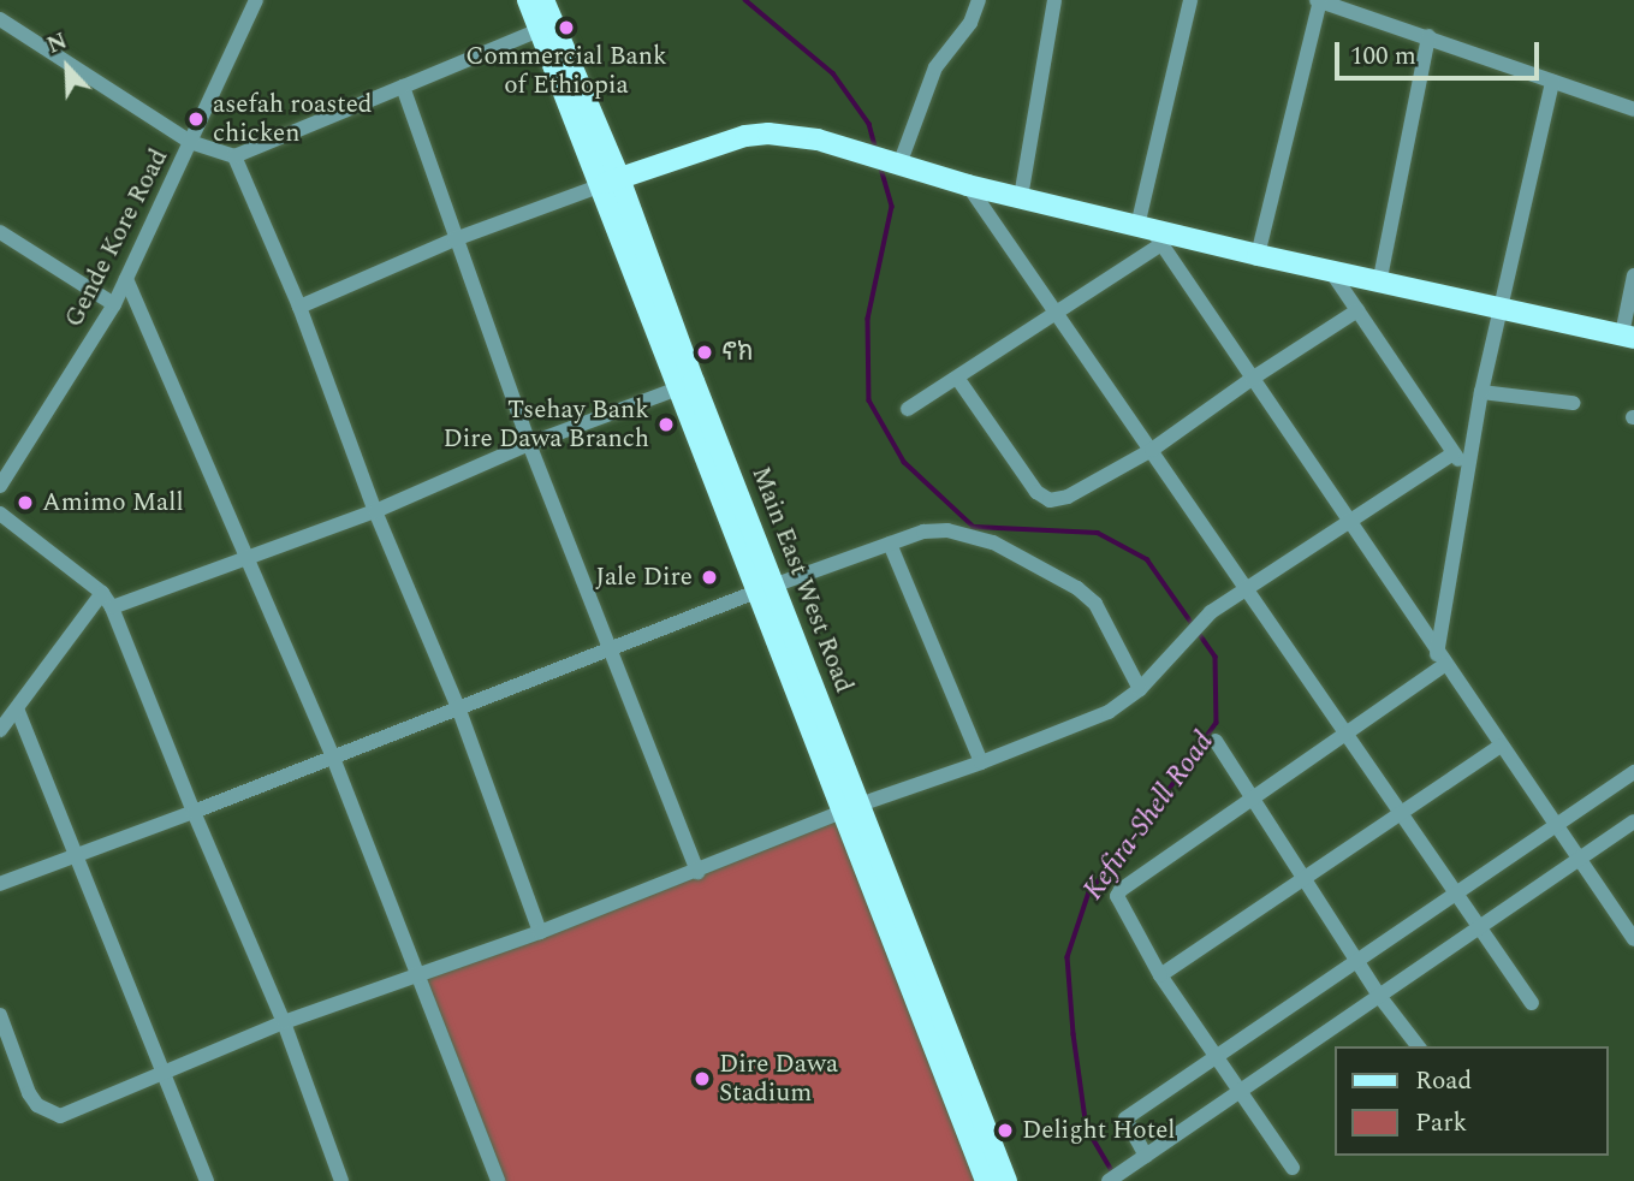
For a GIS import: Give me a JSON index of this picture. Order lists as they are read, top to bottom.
{
  "streets": {
    "main road": ["Main East West Road"],
    "street": ["Gende Kore Road"]
  },
  "water": ["Kefira-Shell Road"],
  "places": [
    "Commercial Bank of Ethiopia",
    "asefah roasted chicken",
    "ኖክ",
    "Tsehay Bank Dire Dawa Branch",
    "Amimo Mall",
    "Jale Dire",
    "Dire Dawa Stadium",
    "Delight Hotel"
  ],
  "legend": ["Road", "Park"],
  "scale_bar": "100 m",
  "north": "top left"
}
